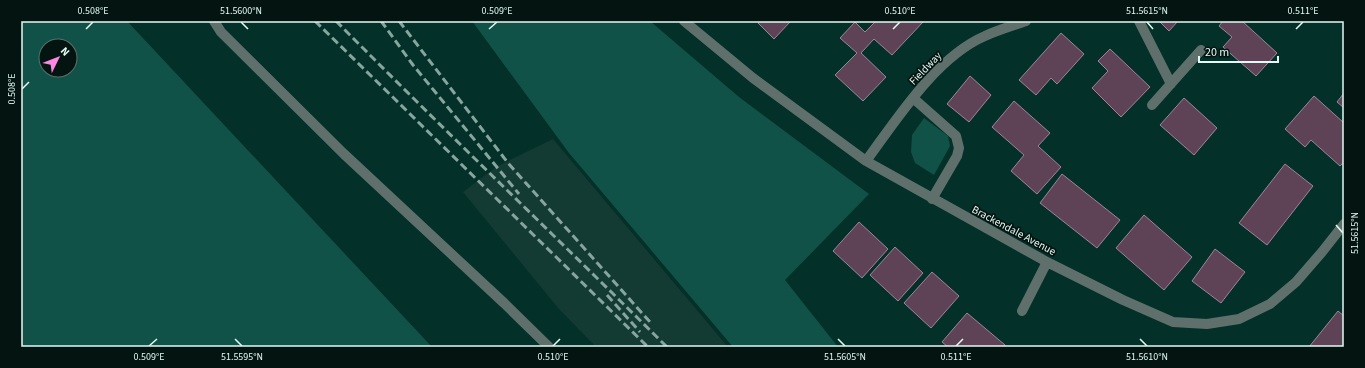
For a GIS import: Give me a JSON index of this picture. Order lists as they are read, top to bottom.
{
  "streets": {
    "street": ["Fieldway", "Brackendale Avenue"]
  },
  "crossings": [
    ["Fieldway", "Brackendale Avenue"]
  ],
  "scale_bar": "20 m",
  "north": "top right",
  "coordinates": [
    "0.508°E",
    "51.5600°N",
    "0.509°E",
    "0.510°E",
    "51.5615°N",
    "0.511°E",
    "51.5595°N",
    "51.5605°N",
    "51.5610°N"
  ]
}
